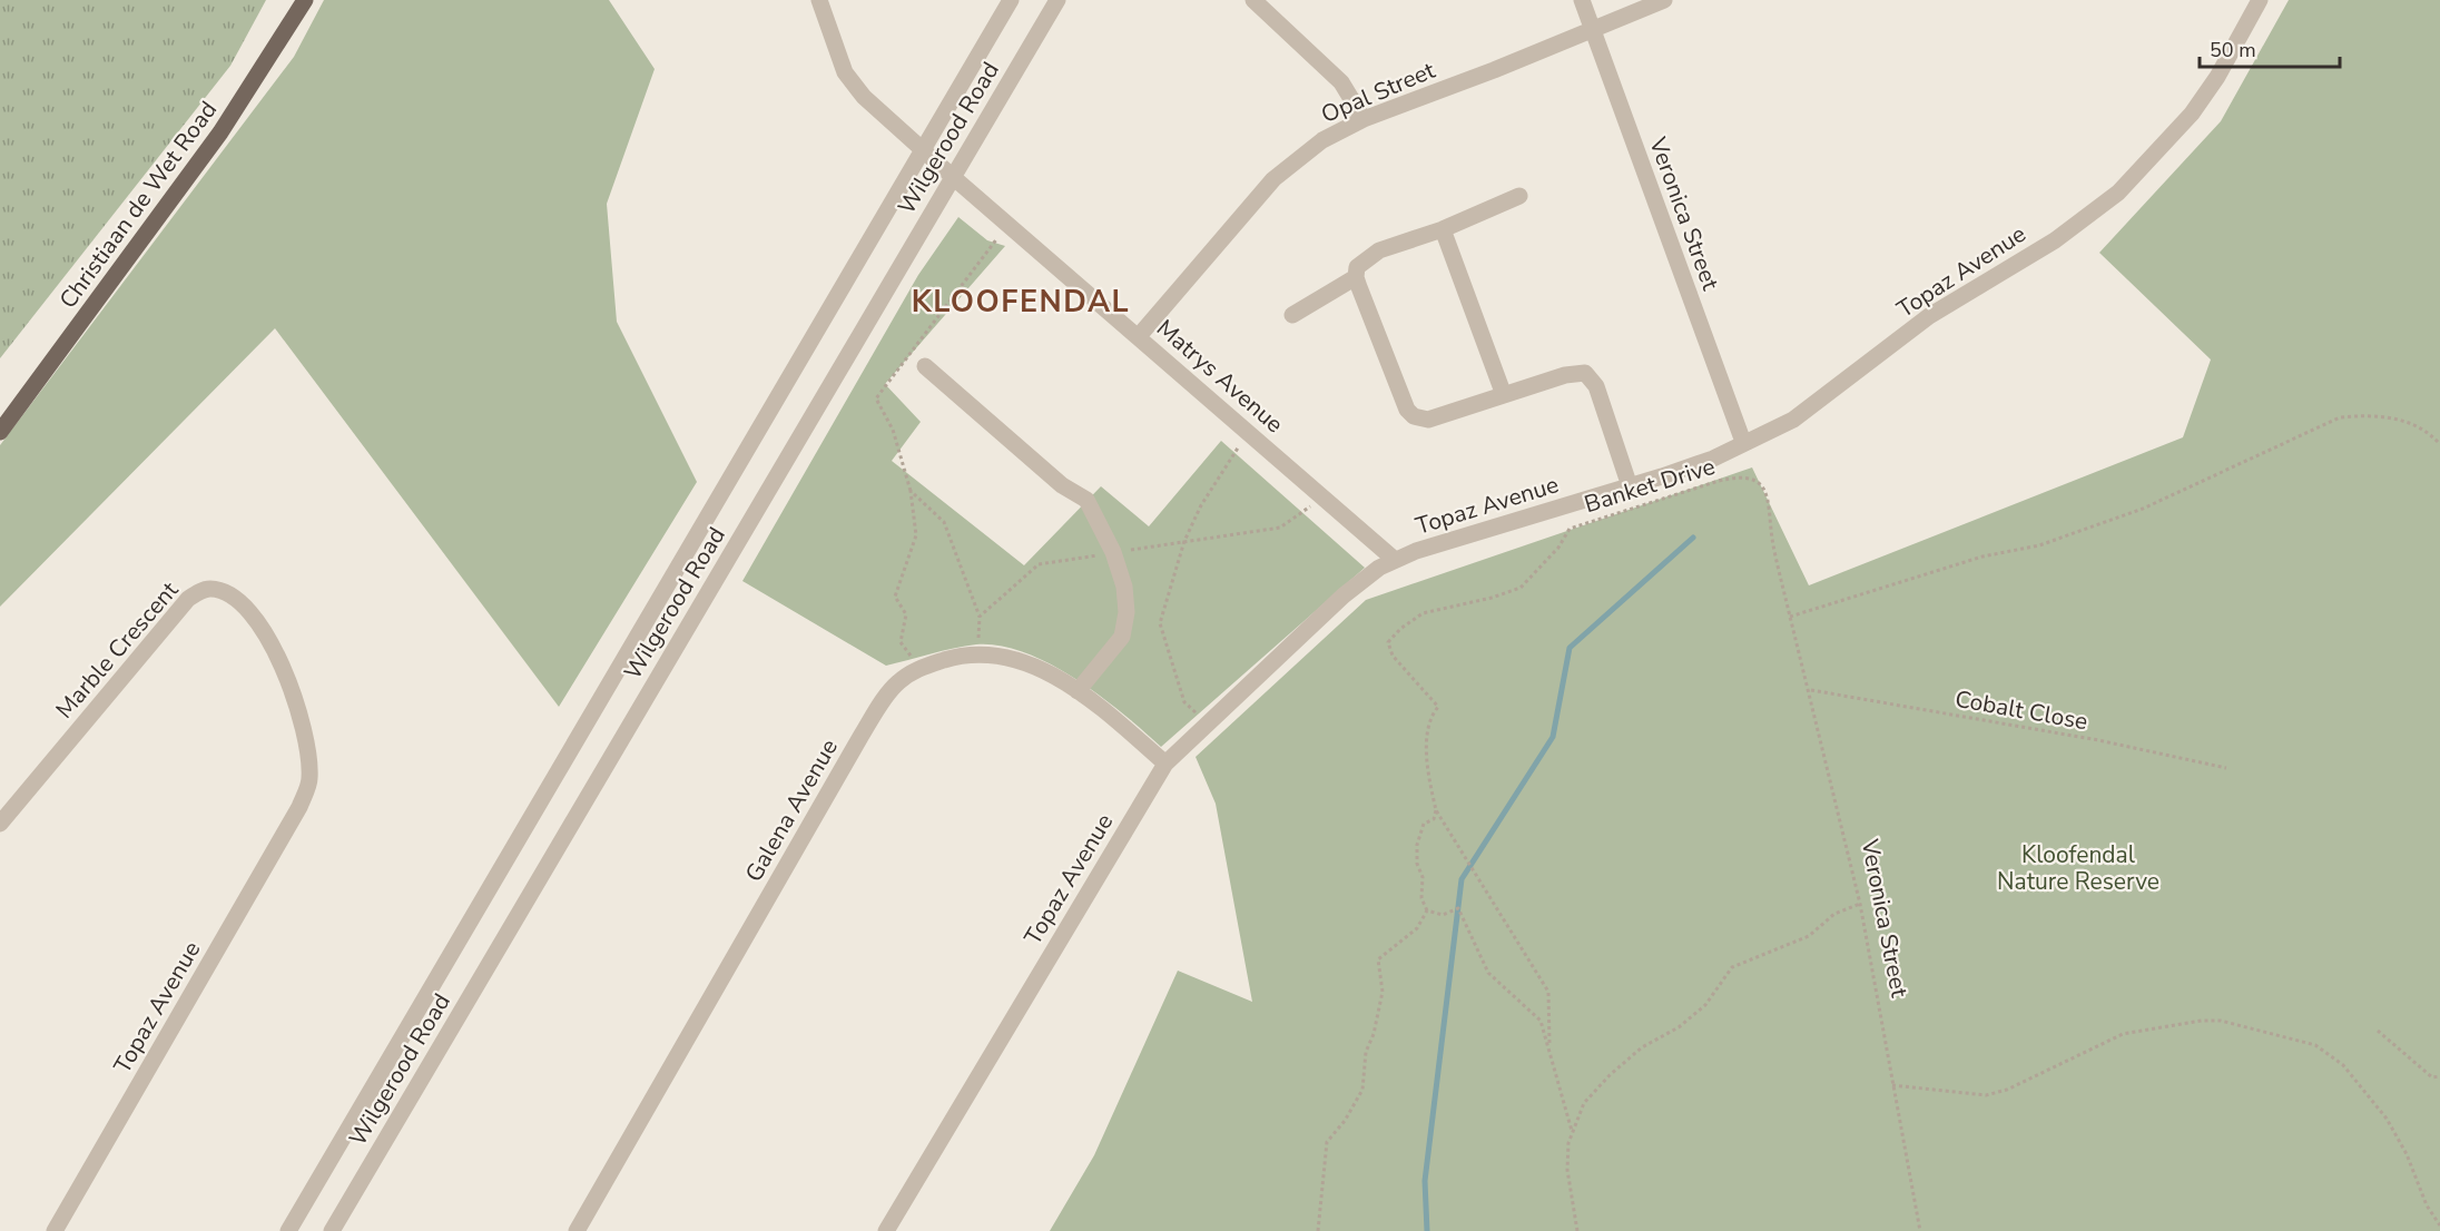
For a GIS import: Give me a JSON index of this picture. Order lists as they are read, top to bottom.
{
  "streets": {
    "main road": ["Christiaan de Wet Road"],
    "street": [
      "Opal Street",
      "Wilgerood Road",
      "Veronica Street",
      "Topaz Avenue",
      "Matrys Avenue",
      "Marble Crescent",
      "Galena Avenue"
    ],
    "path": ["Banket Drive", "Cobalt Close"]
  },
  "crossings": [
    ["Opal Street", "Veronica Street"],
    ["Opal Street", "Matrys Avenue"],
    ["Wilgerood Road", "Matrys Avenue"],
    ["Veronica Street", "Topaz Avenue"],
    ["Veronica Street", "Banket Drive"],
    ["Veronica Street", "Cobalt Close"],
    ["Topaz Avenue", "Matrys Avenue"],
    ["Topaz Avenue", "Marble Crescent"],
    ["Topaz Avenue", "Galena Avenue"]
  ],
  "districts": ["KLOOFENDAL"],
  "parks": ["Kloofendal Nature Reserve"],
  "scale_bar": "50 m"
}
